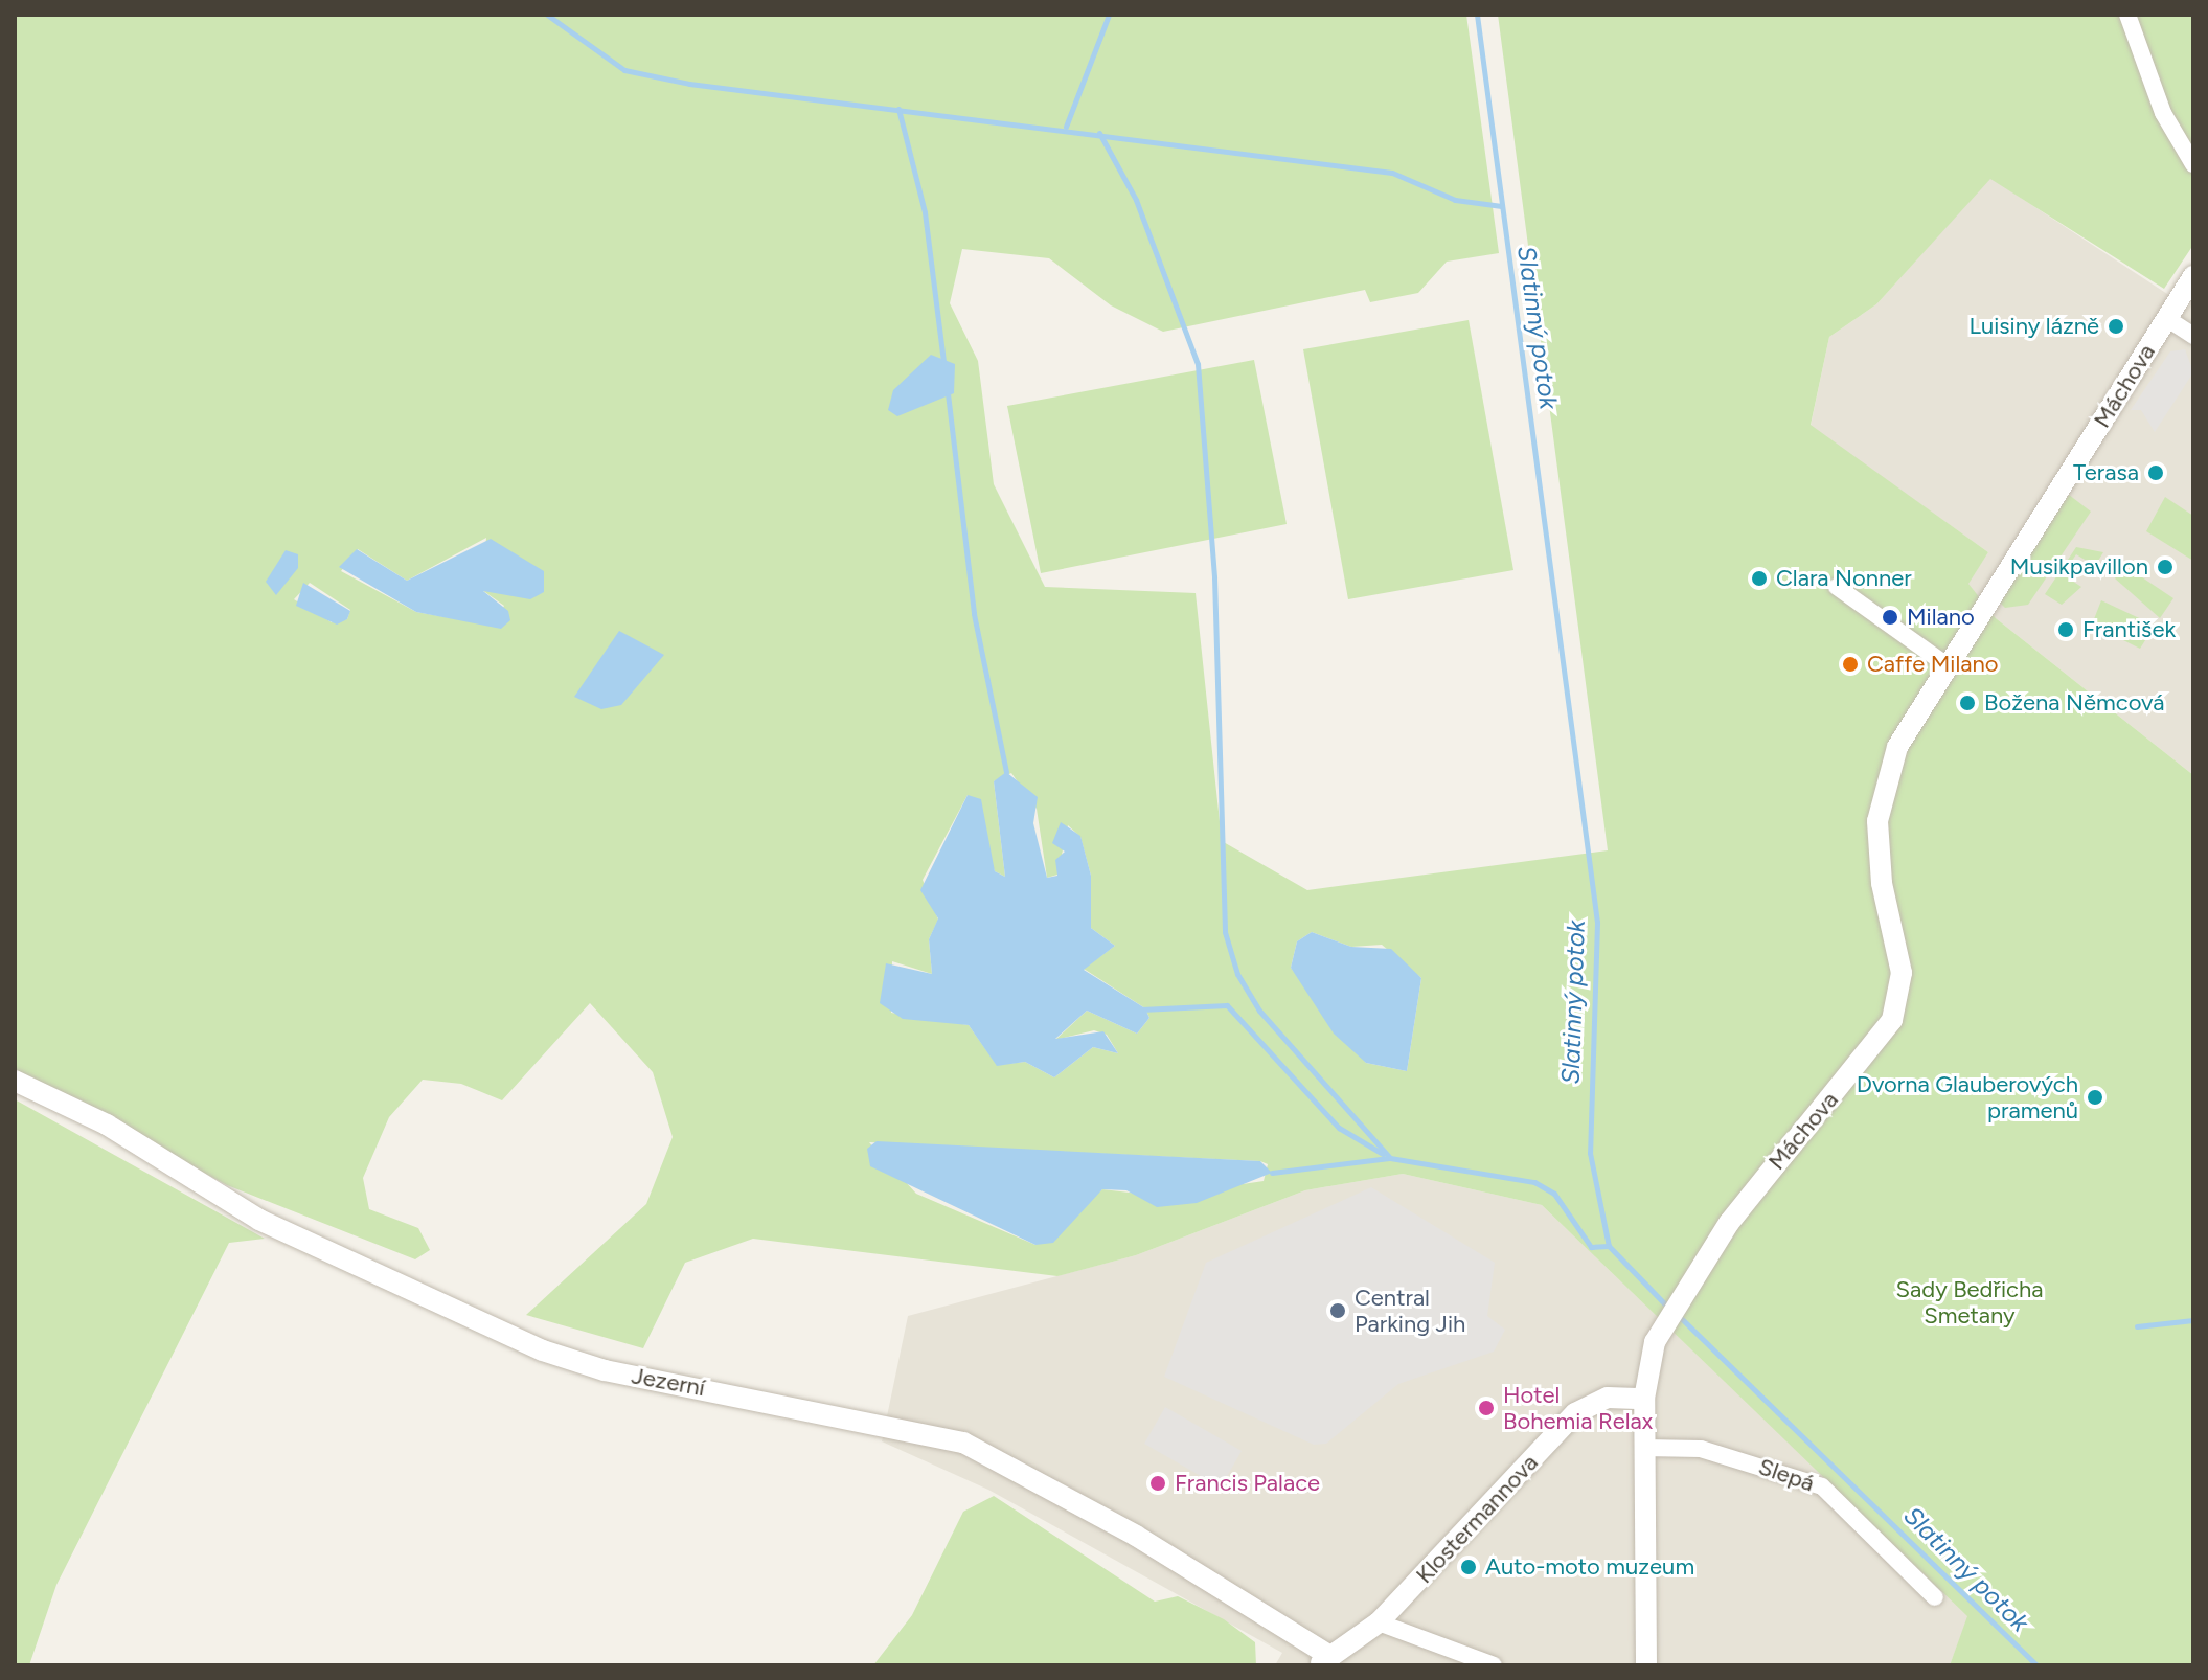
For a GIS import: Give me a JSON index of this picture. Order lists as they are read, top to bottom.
{
  "streets": {
    "street": [
      "Máchova",
      "Jezerní",
      "Slepá",
      "Klostermannova"
    ]
  },
  "crossings": [
    ["Máchova", "Slepá"],
    ["Máchova", "Klostermannova"],
    ["Jezerní", "Klostermannova"]
  ],
  "water": ["Slatinný potok"],
  "parks": ["Sady Bedřicha Smetany"],
  "places": [
    "Luisiny lázně",
    "Terasa",
    "Musikpavillon",
    "Clara Nonner",
    "Milano",
    "František",
    "Caffe Milano",
    "Božena Němcová",
    "Dvorna Glauberových pramenů",
    "Central Parking Jih",
    "Hotel Bohemia Relax",
    "Francis Palace",
    "Auto-moto muzeum"
  ]
}
